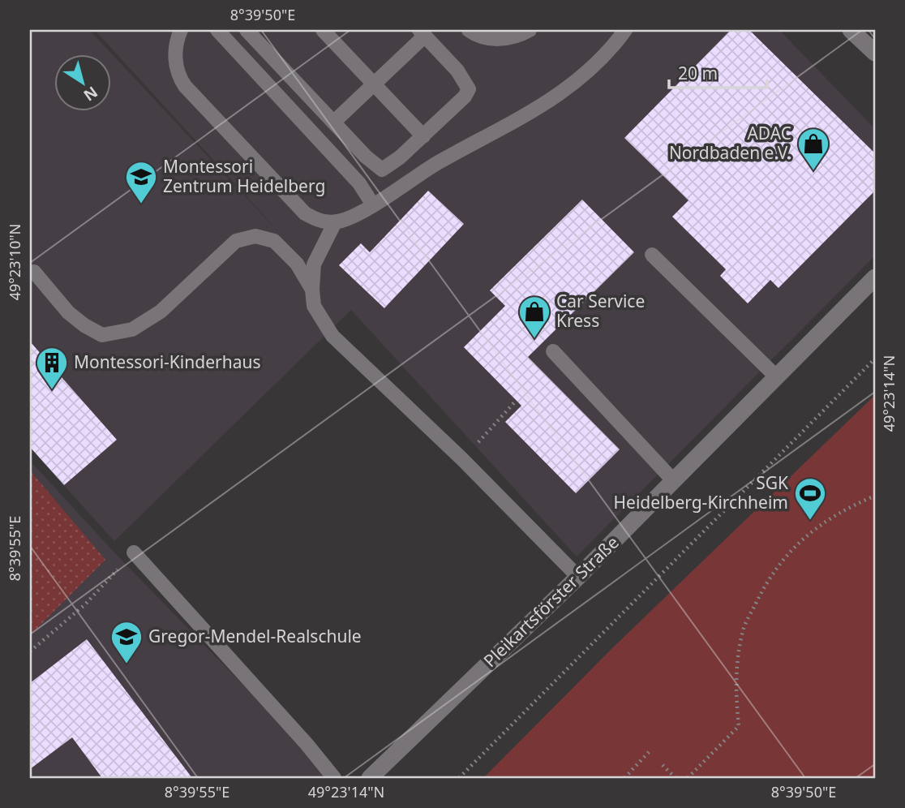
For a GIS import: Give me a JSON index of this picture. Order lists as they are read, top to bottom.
{
  "streets": {
    "street": ["Pleikartsförster Straße"]
  },
  "places": {
    "shop": ["ADAC Nordbaden e.V.", "Car Service Kress"],
    "school or university": ["Montessori Zentrum Heidelberg", "Gregor-Mendel-Realschule"],
    "building": ["Montessori-Kinderhaus"],
    "sports": ["SGK Heidelberg-Kirchheim"]
  },
  "scale_bar": "20 m",
  "north": "bottom right",
  "coordinates": [
    "8°39'50\"E",
    "49°23'10\"N",
    "49°23'14\"N",
    "8°39'55\"E"
  ]
}
